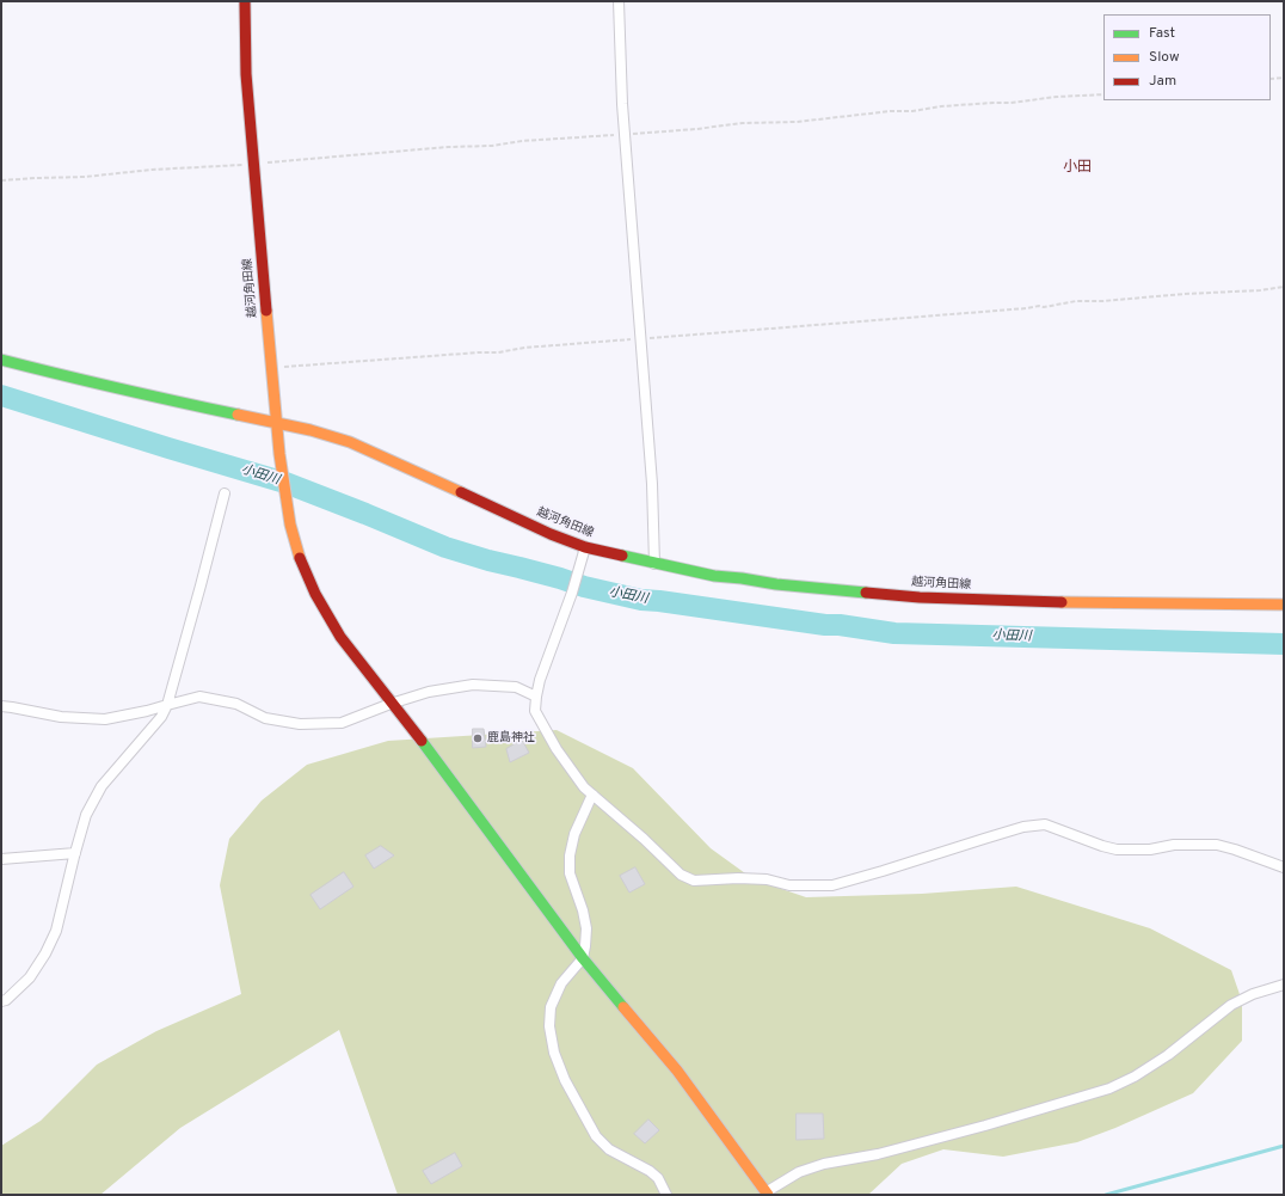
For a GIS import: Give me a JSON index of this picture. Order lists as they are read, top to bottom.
{
  "streets": {
    "main road": ["越河角田線"]
  },
  "districts": ["小田"],
  "water": ["小田川"],
  "places": ["鹿島神社"],
  "legend": ["Fast", "Slow", "Jam"]
}
